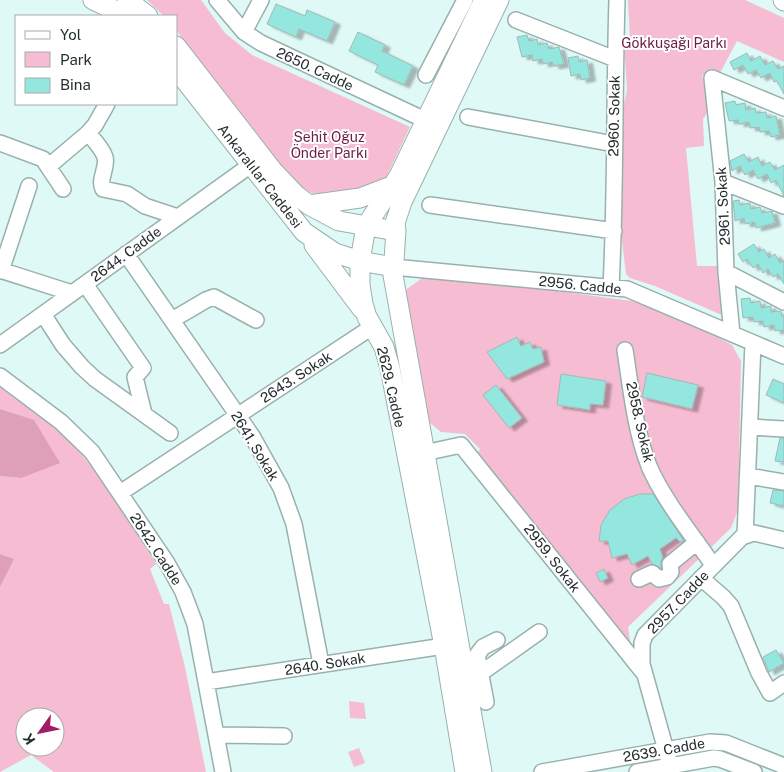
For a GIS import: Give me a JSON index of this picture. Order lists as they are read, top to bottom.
{
  "streets": {
    "main road": ["Ankaralılar Caddesi", "2629. Cadde"],
    "street": [
      "2650. Cadde",
      "2960. Sokak",
      "2961. Sokak",
      "2644. Cadde",
      "2956. Cadde",
      "2643. Sokak",
      "2958. Sokak",
      "2641. Sokak",
      "2642. Cadde",
      "2959. Sokak",
      "2957. Cadde",
      "2640. Sokak",
      "2639. Cadde"
    ]
  },
  "crossings": [
    ["2650. Cadde", "2629. Cadde"],
    ["2960. Sokak", "2956. Cadde"],
    ["Ankaralılar Caddesi", "2644. Cadde"],
    ["Ankaralılar Caddesi", "2956. Cadde"],
    ["Ankaralılar Caddesi", "2629. Cadde"],
    ["2961. Sokak", "2956. Cadde"],
    ["2644. Cadde", "2641. Sokak"],
    ["2956. Cadde", "2629. Cadde"],
    ["2643. Sokak", "2629. Cadde"],
    ["2643. Sokak", "2641. Sokak"],
    ["2643. Sokak", "2642. Cadde"],
    ["2629. Cadde", "2959. Sokak"],
    ["2629. Cadde", "2640. Sokak"],
    ["2958. Sokak", "2957. Cadde"],
    ["2641. Sokak", "2640. Sokak"],
    ["2642. Cadde", "2640. Sokak"],
    ["2959. Sokak", "2957. Cadde"],
    ["2957. Cadde", "2639. Cadde"]
  ],
  "parks": ["Gökkuşağı Parkı", "Şehit Oğuz Önder Parkı"],
  "legend": ["Yol", "Park", "Bina"],
  "north": "bottom left"
}
